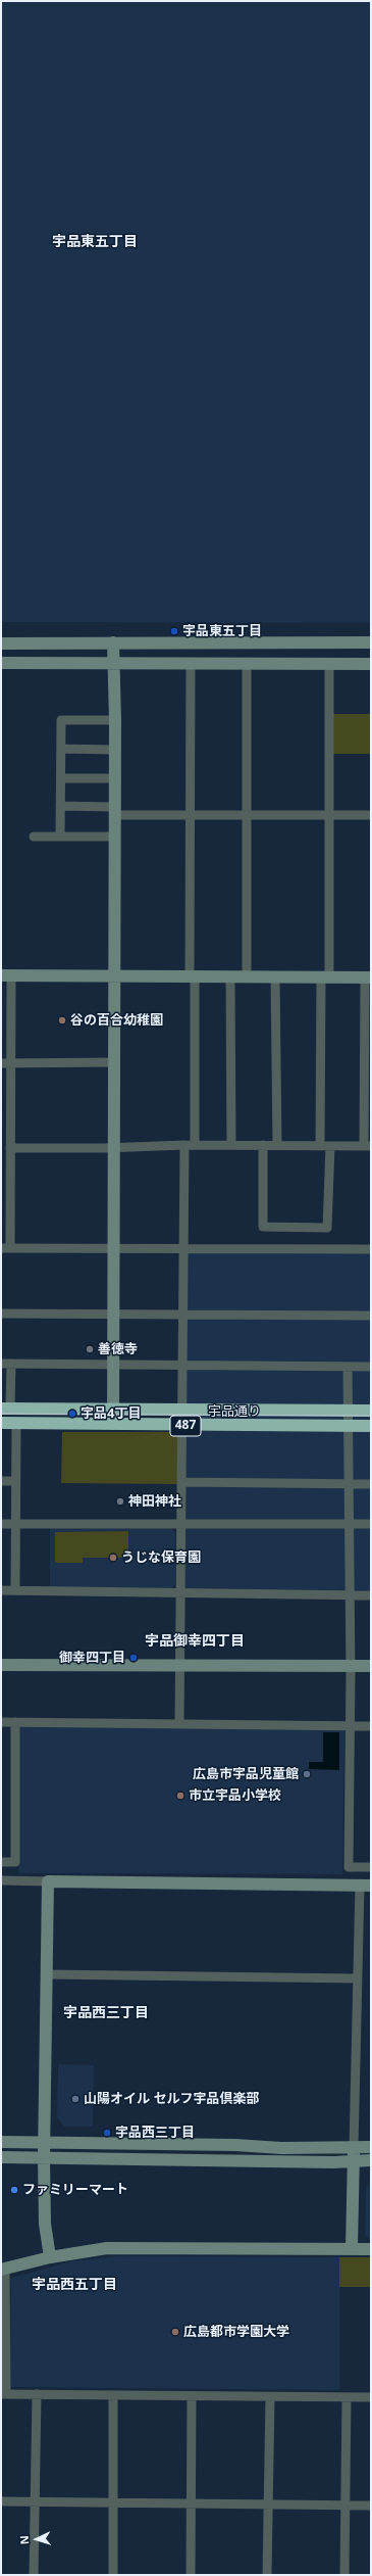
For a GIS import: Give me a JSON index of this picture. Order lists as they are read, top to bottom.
{
  "streets": {
    "highway": ["宇品通り", "487"]
  },
  "districts": [
    "宇品東五丁目",
    "宇品御幸四丁目",
    "宇品西三丁目",
    "宇品西五丁目"
  ],
  "places": [
    "宇品東五丁目",
    "谷の百合幼稚園",
    "善徳寺",
    "宇品4丁目",
    "神田神社",
    "うじな保育園",
    "御幸四丁目",
    "広島市宇品児童館",
    "市立宇品小学校",
    "山陽オイル セルフ宇品倶楽部",
    "宇品西三丁目",
    "ファミリーマート",
    "広島都市学園大学"
  ],
  "north": "left"
}
